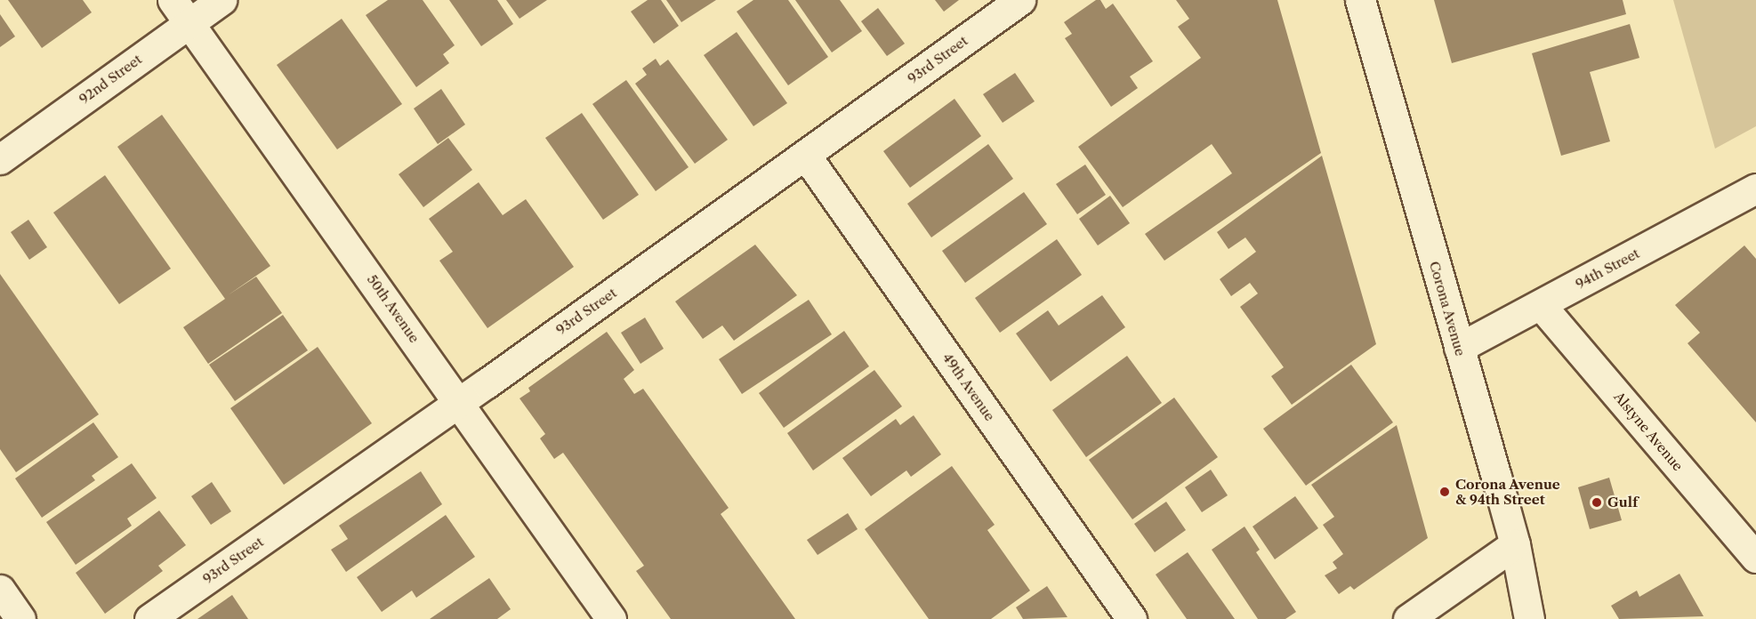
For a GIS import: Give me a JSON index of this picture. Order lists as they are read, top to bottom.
{
  "streets": {
    "street": [
      "93rd Street",
      "92nd Street",
      "94th Street",
      "50th Avenue",
      "Corona Avenue",
      "49th Avenue",
      "Alstyne Avenue"
    ]
  },
  "crossings": [
    ["93rd Street", "50th Avenue"],
    ["93rd Street", "49th Avenue"],
    ["92nd Street", "50th Avenue"],
    ["94th Street", "Corona Avenue"],
    ["94th Street", "Alstyne Avenue"]
  ],
  "places": ["Corona Avenue & 94th Street", "Gulf"]
}
